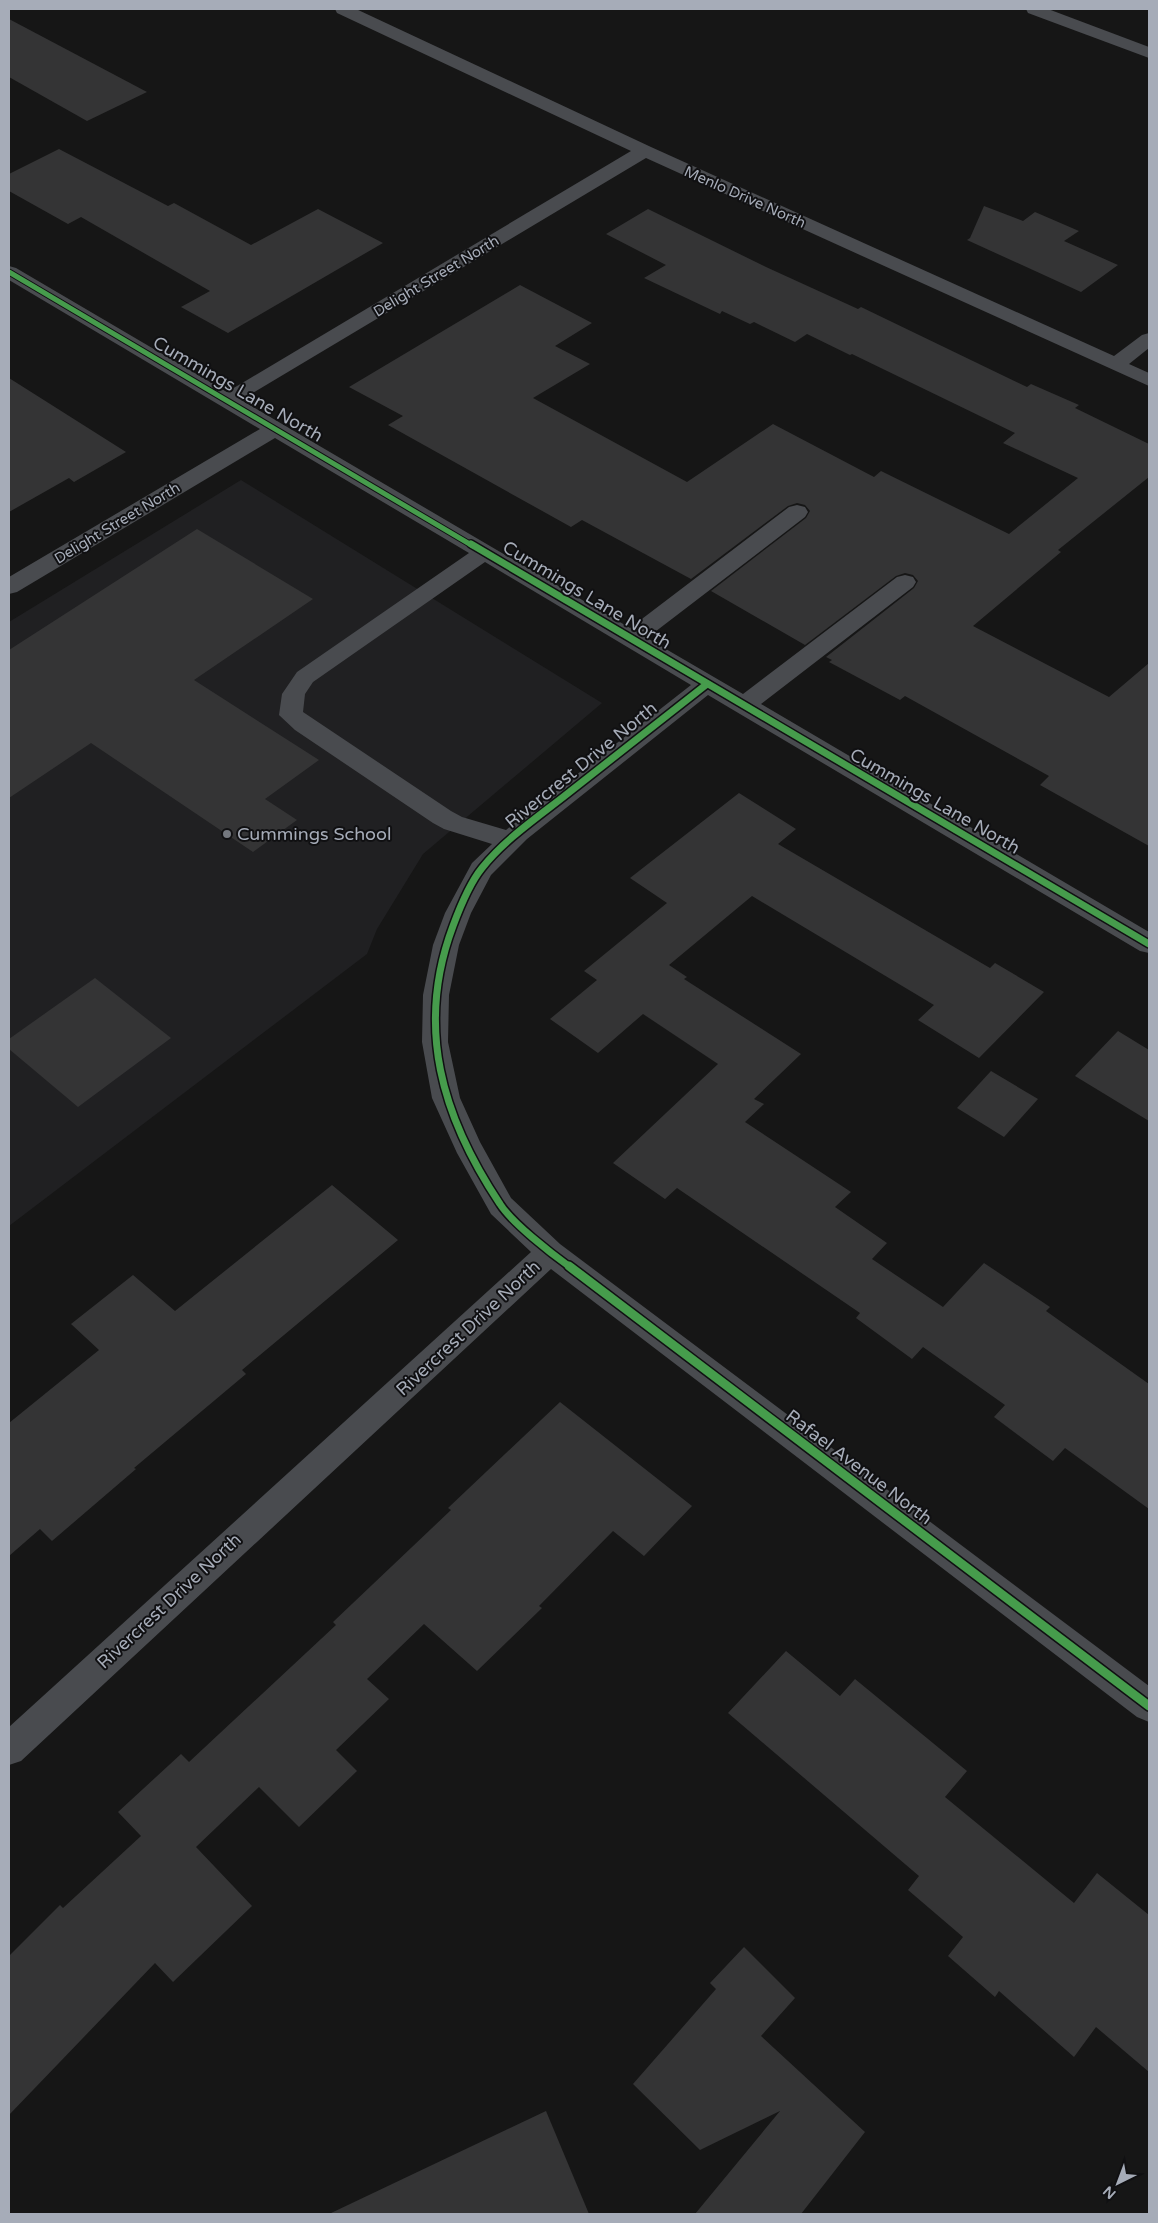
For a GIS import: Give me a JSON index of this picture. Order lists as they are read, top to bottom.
{
  "streets": {
    "street": [
      "Menlo Drive North",
      "Delight Street North",
      "Cummings Lane North",
      "Rivercrest Drive North",
      "Rafael Avenue North"
    ]
  },
  "crossings": [
    ["Menlo Drive North", "Delight Street North"],
    ["Delight Street North", "Cummings Lane North"],
    ["Cummings Lane North", "Rivercrest Drive North"],
    ["Rivercrest Drive North", "Rafael Avenue North"]
  ],
  "places": ["Cummings School"],
  "north": "bottom left"
}
